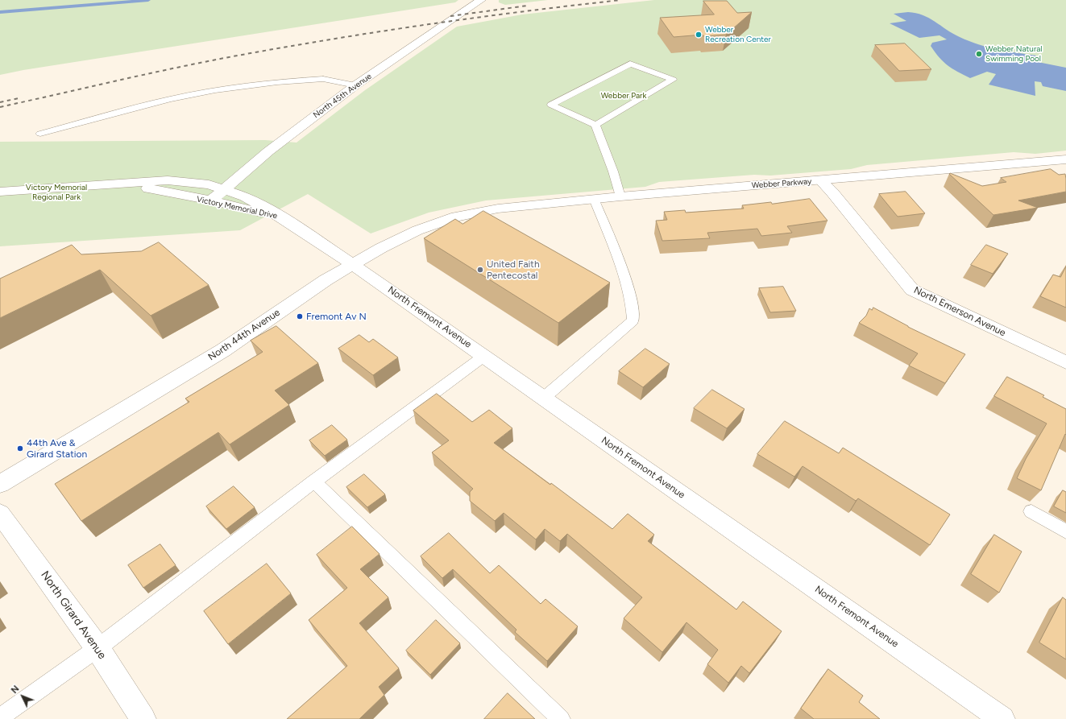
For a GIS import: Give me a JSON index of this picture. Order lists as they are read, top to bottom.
{
  "streets": {
    "street": [
      "North 45th Avenue",
      "Webber Parkway",
      "Victory Memorial Drive",
      "North Emerson Avenue",
      "North Fremont Avenue",
      "North 44th Avenue",
      "North Girard Avenue"
    ]
  },
  "crossings": [
    ["North 45th Avenue", "Victory Memorial Drive"],
    ["Webber Parkway", "North Emerson Avenue"],
    ["Webber Parkway", "North 44th Avenue"],
    ["Victory Memorial Drive", "North Fremont Avenue"],
    ["North Fremont Avenue", "North 44th Avenue"]
  ],
  "parks": ["Webber Park", "Victory Memorial Regional Park"],
  "places": [
    "Webber Recreation Center",
    "Webber Natural Swimming Pool",
    "United Faith Pentecostal",
    "Fremont Av N",
    "44th Ave & Girard Station"
  ],
  "north": "top left"
}
